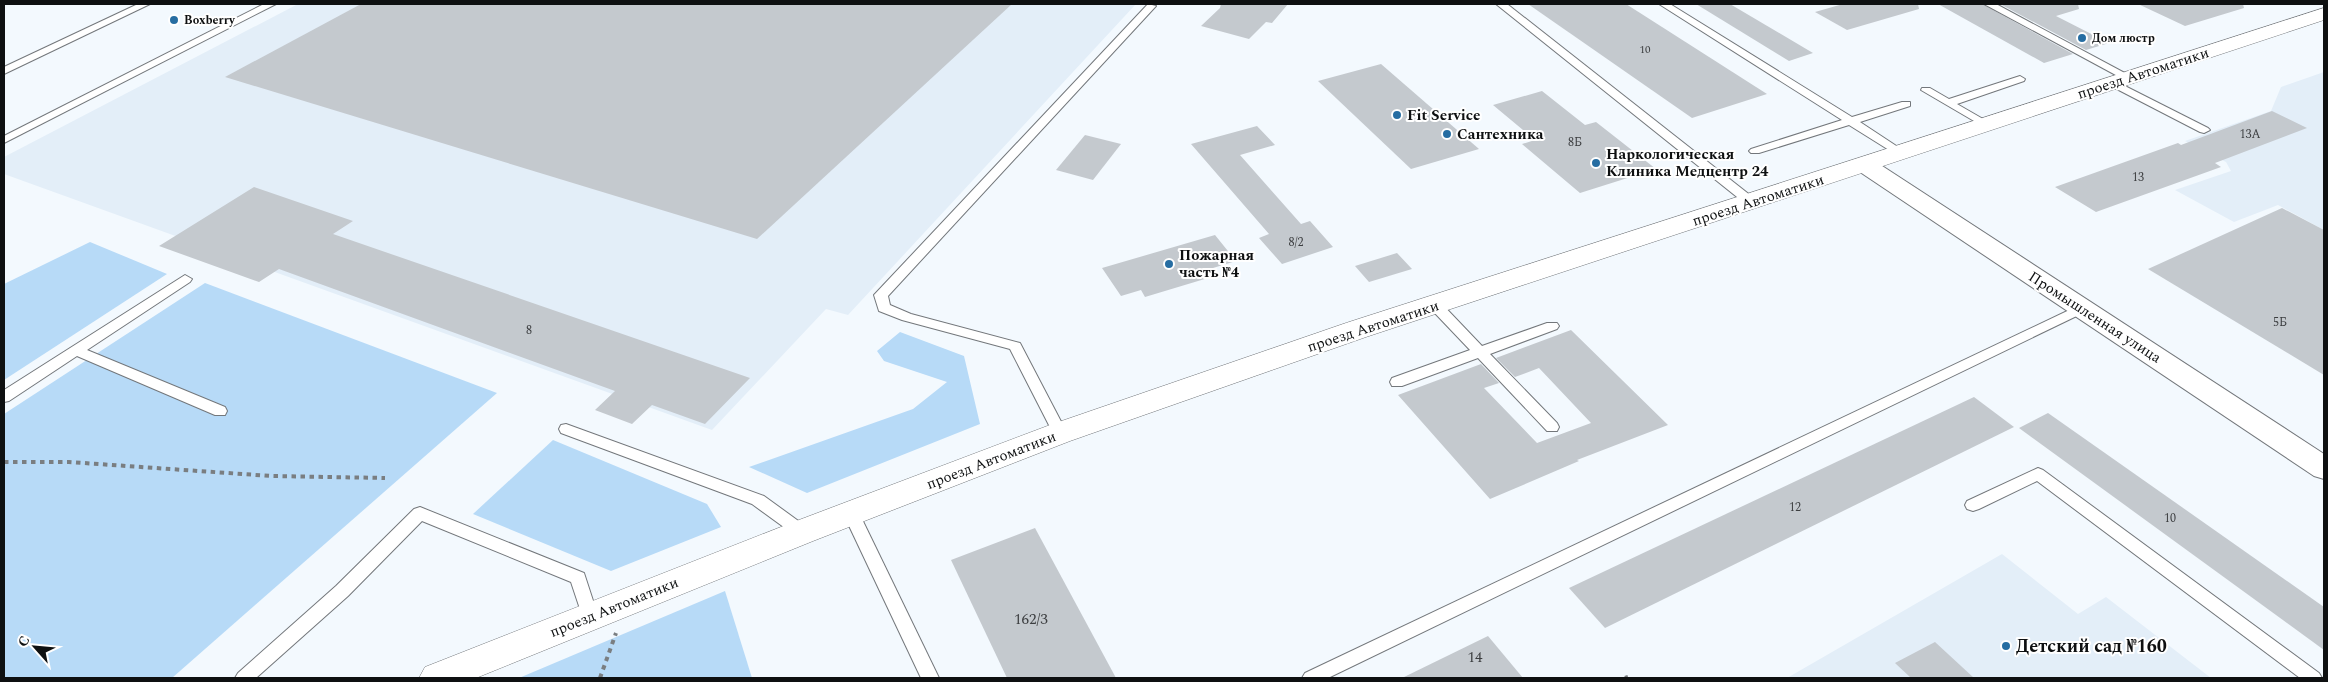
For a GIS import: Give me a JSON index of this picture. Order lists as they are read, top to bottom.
{
  "streets": {
    "main road": ["проезд Автоматики"],
    "street": ["Промышленная улица"]
  },
  "crossings": [
    ["проезд Автоматики", "Промышленная улица"]
  ],
  "places": [
    "Boxberry",
    "Дом люстр",
    "Fit Service",
    "Сантехника",
    "Наркологическая Клиника Медцентр 24",
    "Пожарная часть №4",
    "Детский сад №160"
  ],
  "house_numbers": [
    "10",
    "13А",
    "8Б",
    "13",
    "8/2",
    "5Б",
    "8",
    "12",
    "10",
    "162/3",
    "14"
  ],
  "north": "top left"
}
